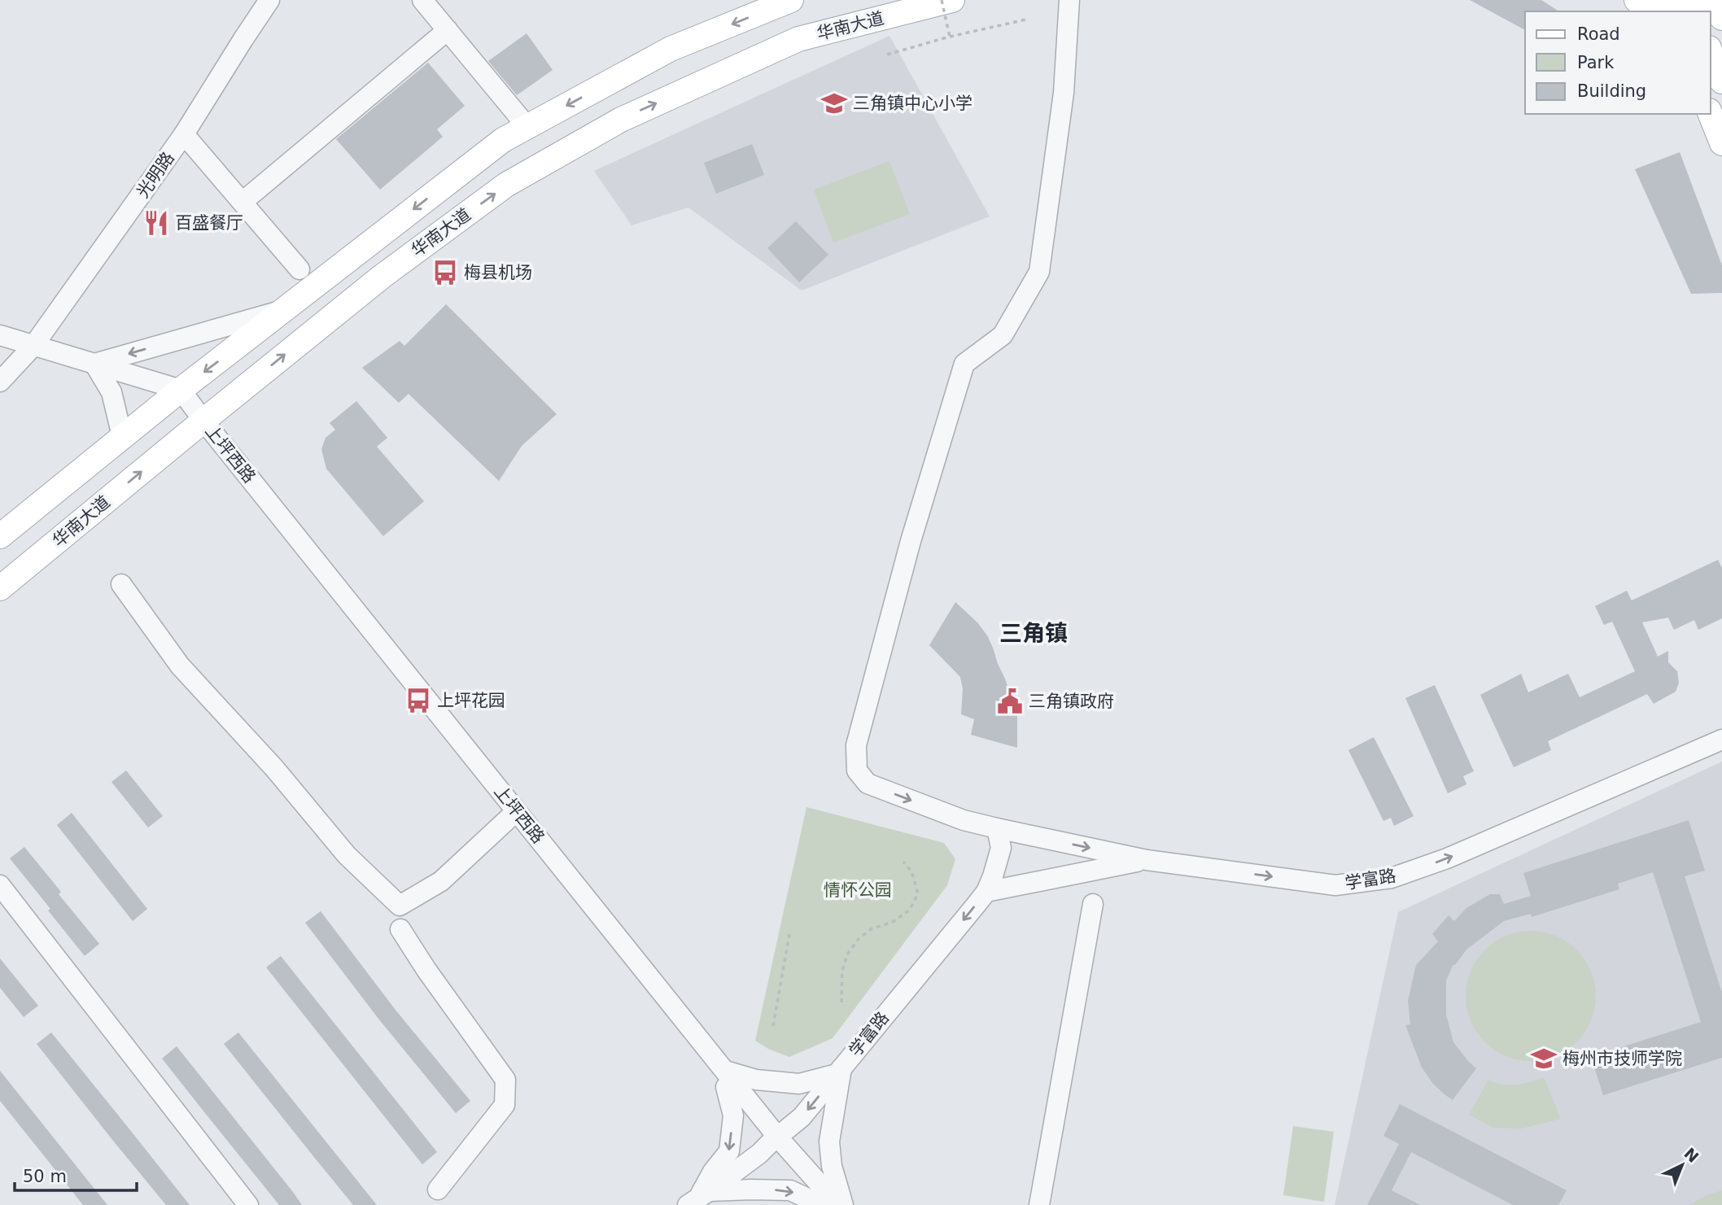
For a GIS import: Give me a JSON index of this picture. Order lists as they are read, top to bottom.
{
  "streets": {
    "main road": ["华南大道"],
    "street": ["光明路", "上坪西路", "学富路"]
  },
  "crossings": [
    ["华南大道", "上坪西路"],
    ["上坪西路", "学富路"]
  ],
  "districts": ["三角镇"],
  "parks": ["情怀公园"],
  "places": {
    "school or university": ["三角镇中心小学", "梅州市技师学院"],
    "restaurant": ["百盛餐厅"],
    "bus stop": ["梅县机场", "上坪花园"],
    "public building": ["三角镇政府"]
  },
  "legend": ["Road", "Park", "Building"],
  "scale_bar": "50 m",
  "north": "top right"
}
